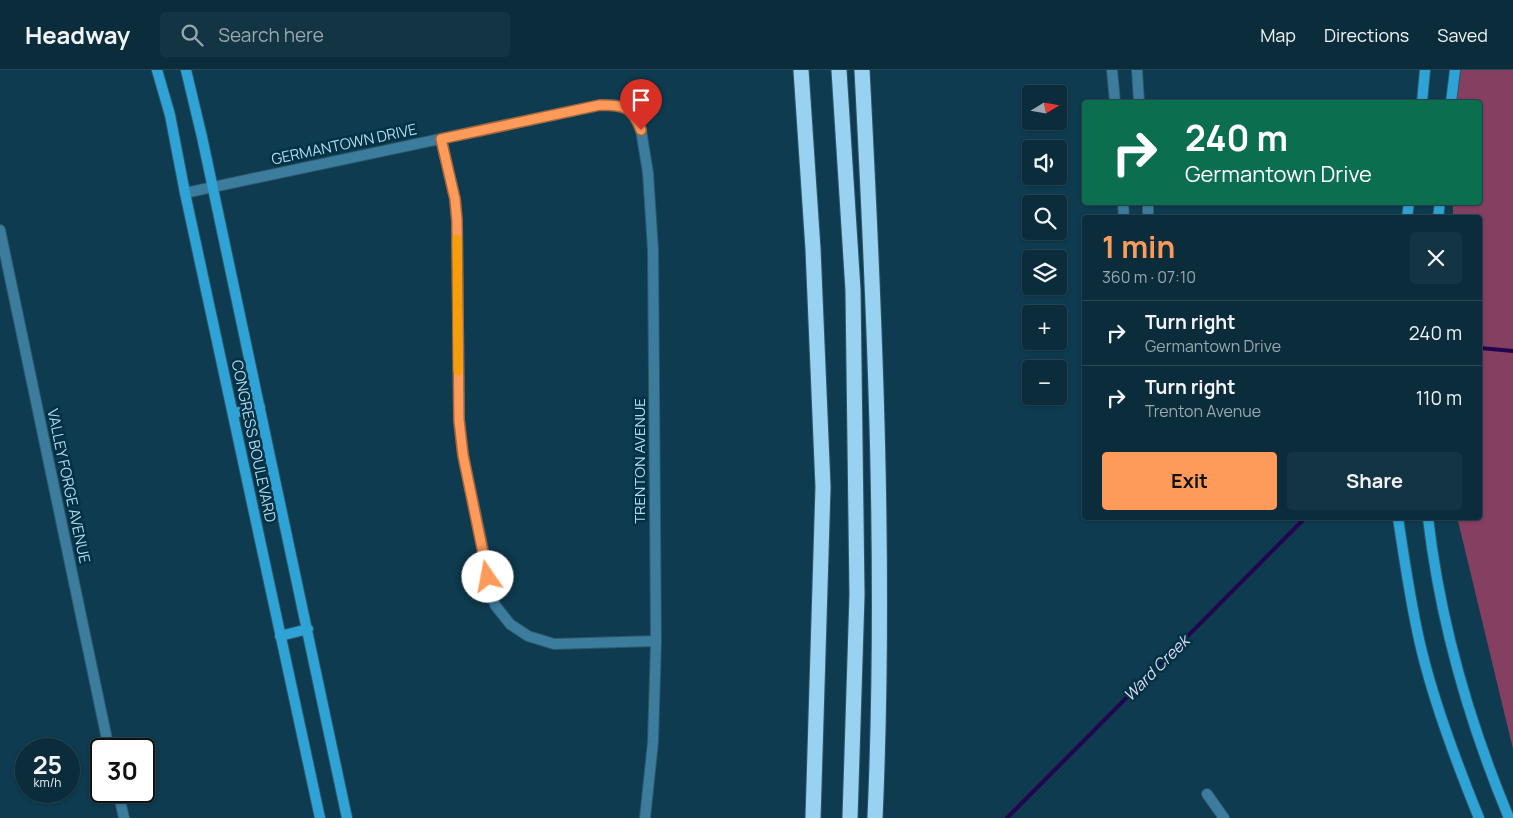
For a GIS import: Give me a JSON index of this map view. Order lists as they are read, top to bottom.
{
  "streets": {
    "street": [
      "GERMANTOWN DRIVE",
      "CONGRESS BOULEVARD",
      "TRENTON AVENUE",
      "VALLEY FORGE AVENUE"
    ]
  },
  "crossings": [
    ["GERMANTOWN DRIVE", "CONGRESS BOULEVARD"],
    ["GERMANTOWN DRIVE", "TRENTON AVENUE"]
  ],
  "water": ["Ward Creek"],
  "north": "right",
  "page": {
    "header": "Headway",
    "search": "Search here",
    "nav": ["Map", "Directions", "Saved"],
    "map_buttons": ["+", "−"],
    "turn": ["240 m", "Germantown Drive"],
    "heading": ["1 min", "360 m · 07:10"],
    "list": [
      {
        "name": "Turn right",
        "note": "Germantown Drive",
        "value": "240 m"
      },
      {
        "name": "Turn right",
        "note": "Trenton Avenue",
        "value": "110 m"
      }
    ],
    "buttons": ["Exit", "Share"],
    "speed": "25 km/h",
    "limit": "30"
  }
}
